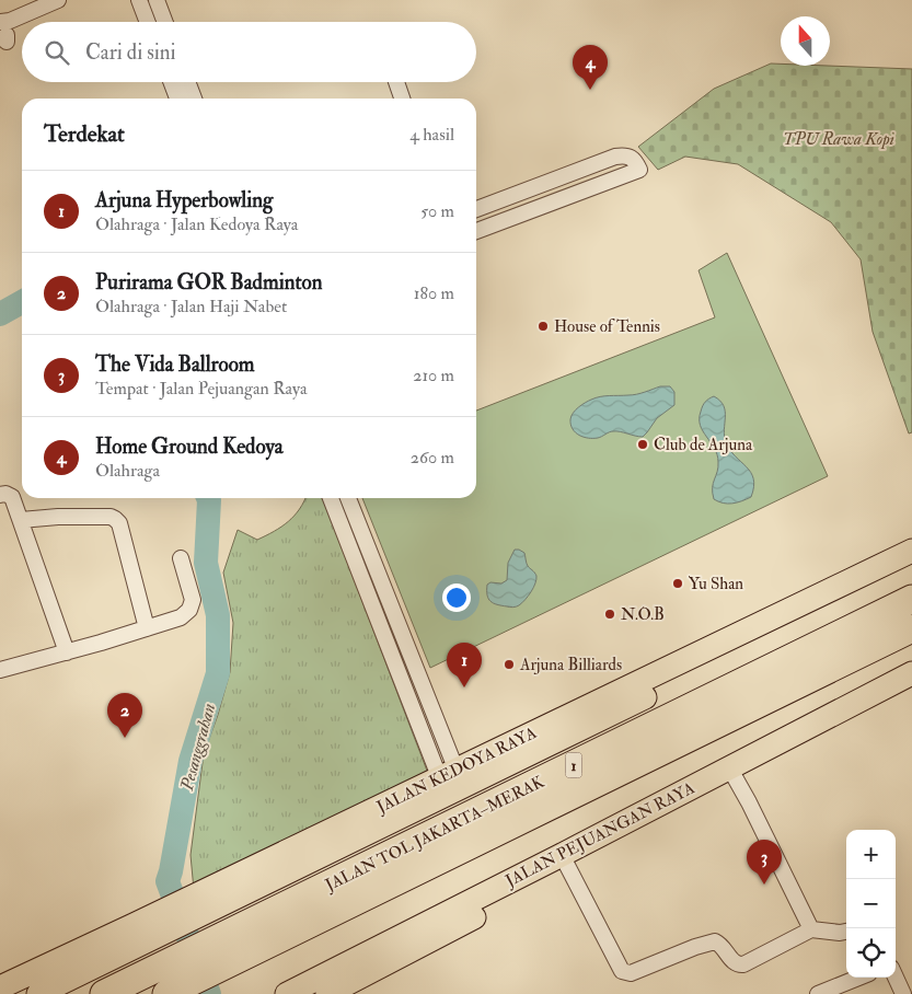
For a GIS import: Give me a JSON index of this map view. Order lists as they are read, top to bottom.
{
  "streets": {
    "highway": ["1", "JALAN TOL JAKARTA–MERAK"],
    "main road": ["JALAN KEDOYA RAYA", "JALAN PEJUANGAN RAYA"]
  },
  "water": ["Pesanggrahan"],
  "parks": ["TPU Rawa Kopi"],
  "places": [
    "House of Tennis",
    "Club de Arjuna",
    "Yu Shan",
    "N.O.B",
    "Arjuna Billiards"
  ],
  "north": "top",
  "page": {
    "search": "Cari di sini",
    "pins": [
      "4",
      "1",
      "2",
      "3"
    ],
    "heading": ["Terdekat", "4 hasil"],
    "list": [
      {
        "mark": "1",
        "name": "Arjuna Hyperbowling",
        "note": "Olahraga · Jalan Kedoya Raya",
        "value": "50 m"
      },
      {
        "mark": "2",
        "name": "Purirama GOR Badminton",
        "note": "Olahraga · Jalan Haji Nabet",
        "value": "180 m"
      },
      {
        "mark": "3",
        "name": "The Vida Ballroom",
        "note": "Tempat · Jalan Pejuangan Raya",
        "value": "210 m"
      },
      {
        "mark": "4",
        "name": "Home Ground Kedoya",
        "note": "Olahraga",
        "value": "260 m"
      }
    ],
    "map_buttons": ["+", "−"]
  }
}
